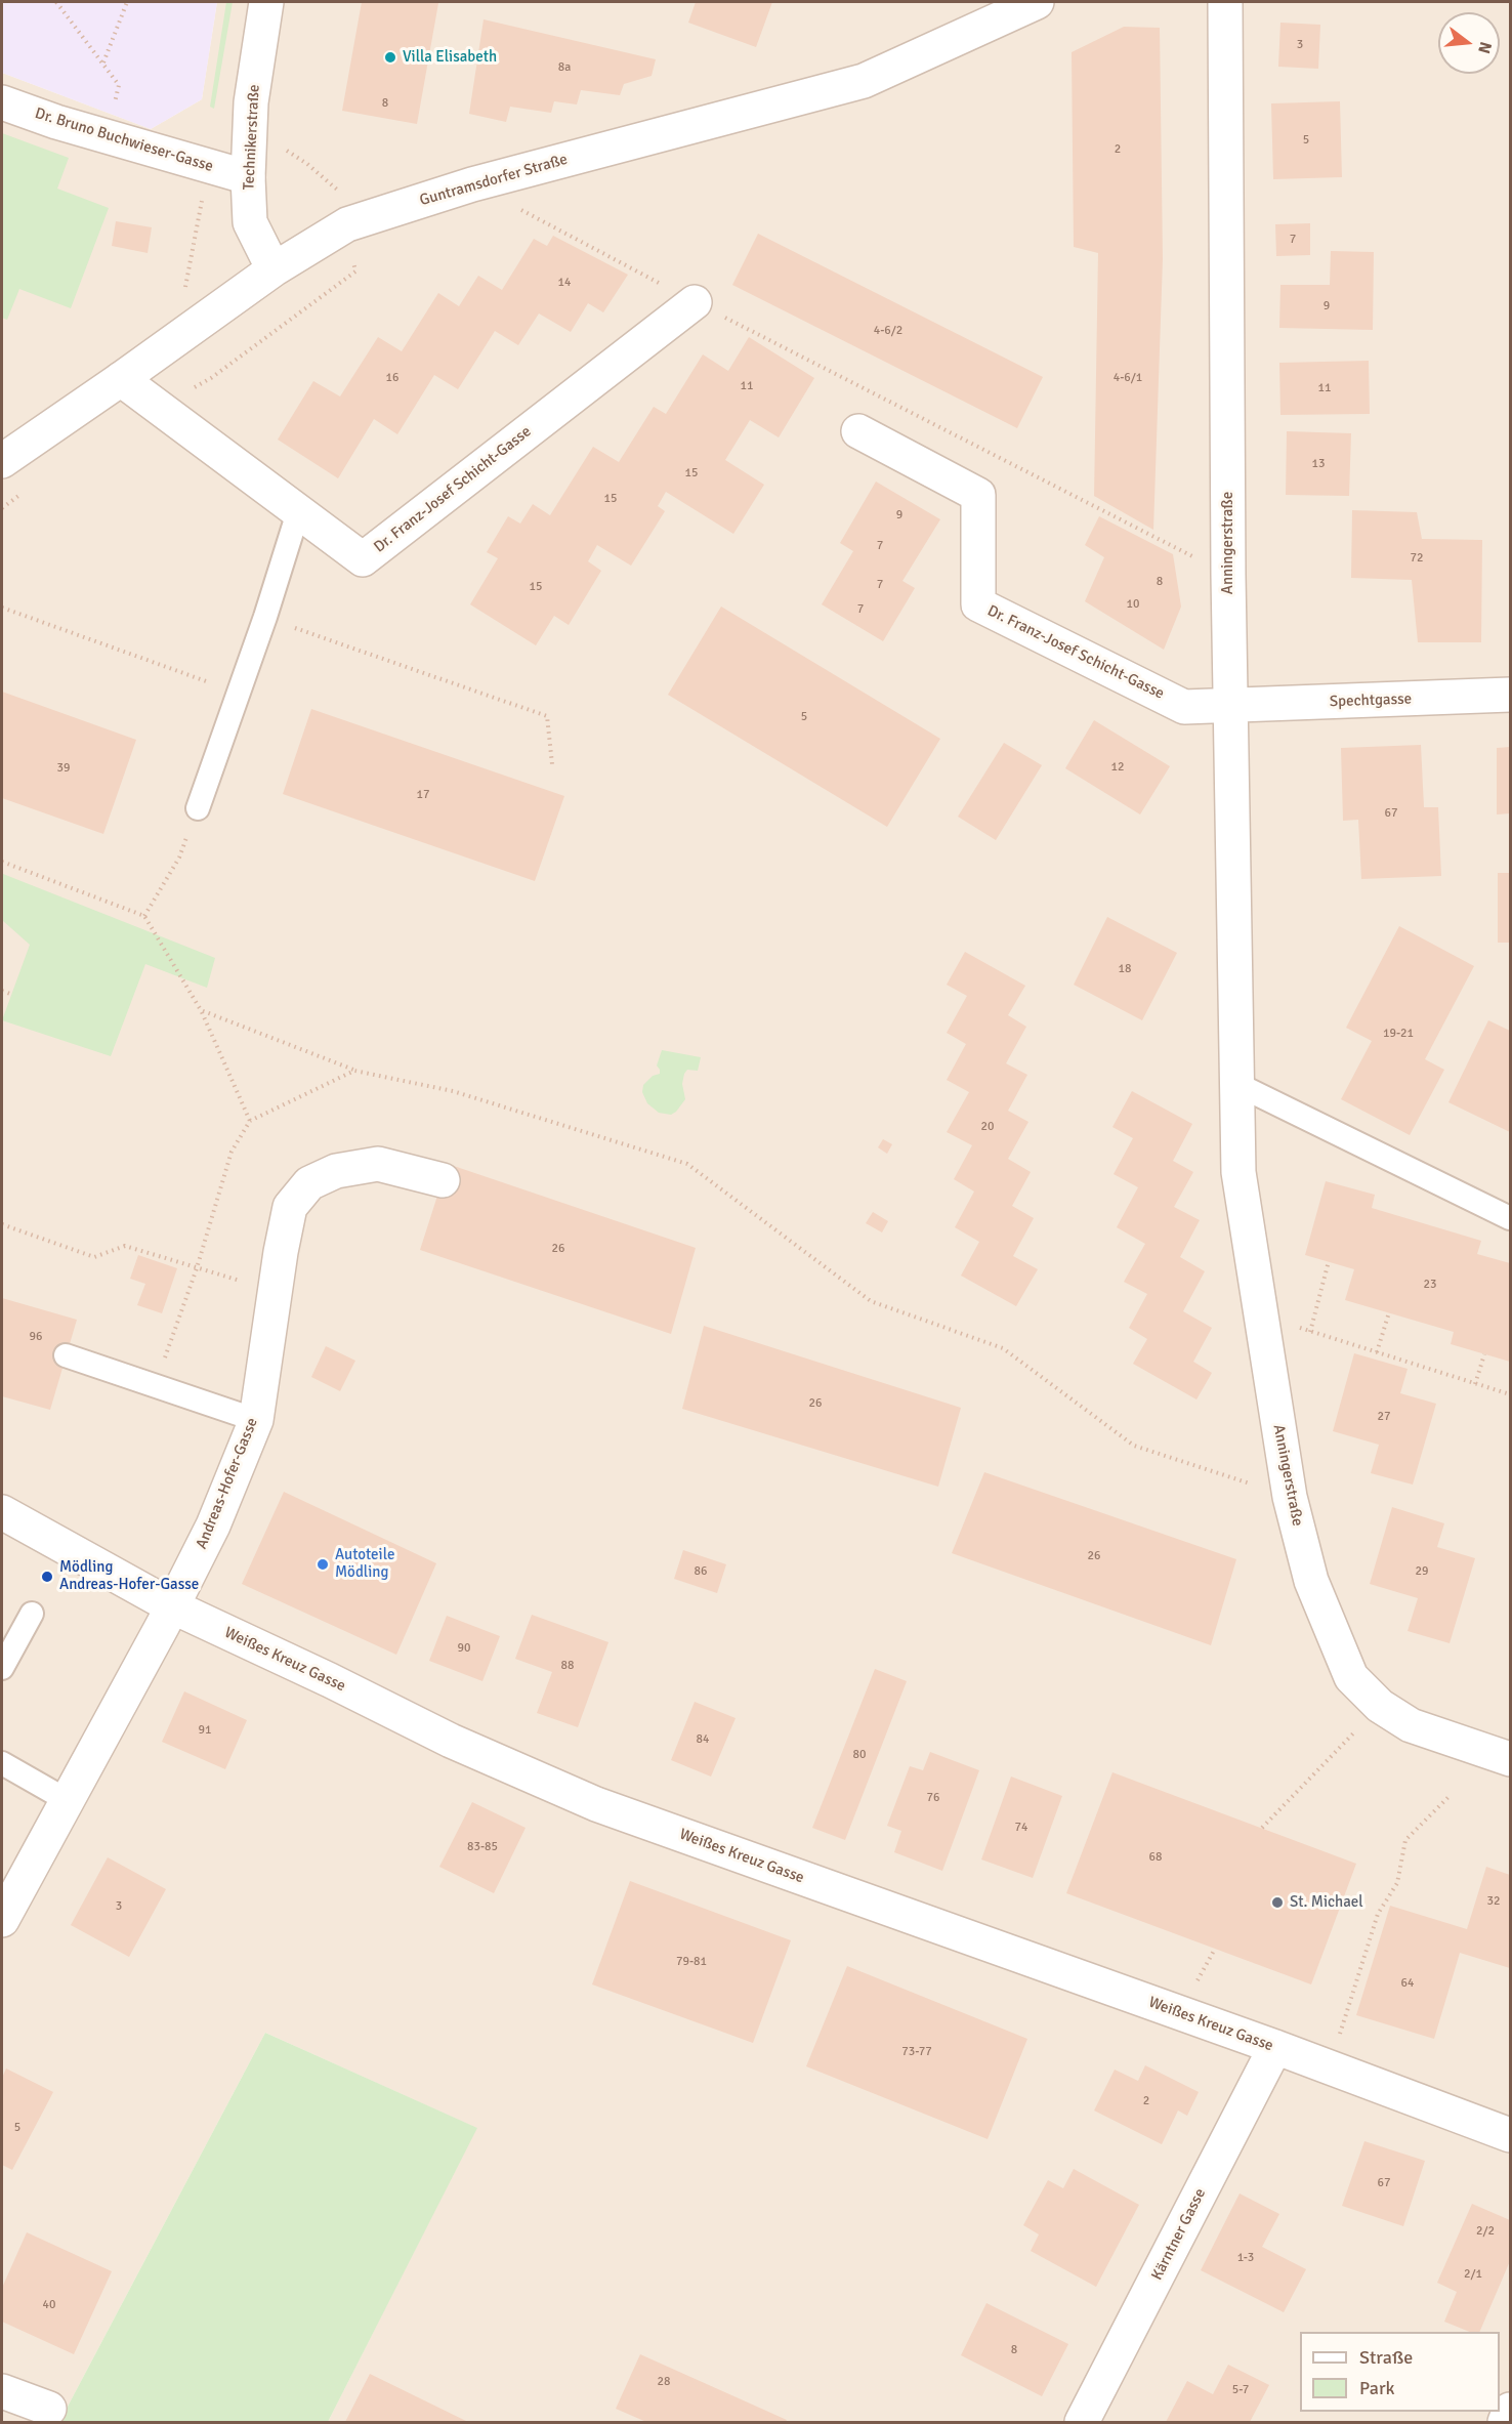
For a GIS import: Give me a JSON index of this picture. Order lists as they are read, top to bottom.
{
  "streets": {
    "street": [
      "Technikerstraße",
      "Dr. Bruno Buchwieser-Gasse",
      "Guntramsdorfer Straße",
      "Dr. Franz-Josef Schicht-Gasse",
      "Anningerstraße",
      "Spechtgasse",
      "Andreas-Hofer-Gasse",
      "Weißes Kreuz Gasse",
      "Kärntner Gasse"
    ]
  },
  "crossings": [
    ["Technikerstraße", "Dr. Bruno Buchwieser-Gasse"],
    ["Technikerstraße", "Guntramsdorfer Straße"],
    ["Guntramsdorfer Straße", "Dr. Franz-Josef Schicht-Gasse"],
    ["Dr. Franz-Josef Schicht-Gasse", "Anningerstraße"],
    ["Dr. Franz-Josef Schicht-Gasse", "Spechtgasse"],
    ["Anningerstraße", "Spechtgasse"],
    ["Andreas-Hofer-Gasse", "Weißes Kreuz Gasse"],
    ["Weißes Kreuz Gasse", "Kärntner Gasse"]
  ],
  "places": [
    "Villa Elisabeth",
    "Autoteile Mödling",
    "Mödling Andreas-Hofer-Gasse",
    "St. Michael"
  ],
  "house_numbers": [
    "3",
    "8a",
    "8",
    "5",
    "2",
    "7",
    "14",
    "9",
    "4-6/2",
    "16",
    "4-6/1",
    "11",
    "11",
    "13",
    "15",
    "15",
    "9",
    "7",
    "72",
    "8",
    "7",
    "15",
    "10",
    "7",
    "5",
    "12",
    "39",
    "17",
    "67",
    "18",
    "19-21",
    "20",
    "26",
    "23",
    "96",
    "26",
    "27",
    "26",
    "86",
    "29",
    "90",
    "88",
    "91",
    "84",
    "80",
    "76",
    "74",
    "83-85",
    "68",
    "32",
    "3",
    "79-81",
    "64",
    "73-77",
    "2",
    "5",
    "67",
    "2/2",
    "1-3",
    "2/1",
    "40",
    "8",
    "28",
    "5-7"
  ],
  "legend": ["Straße", "Park"],
  "north": "right"
}
